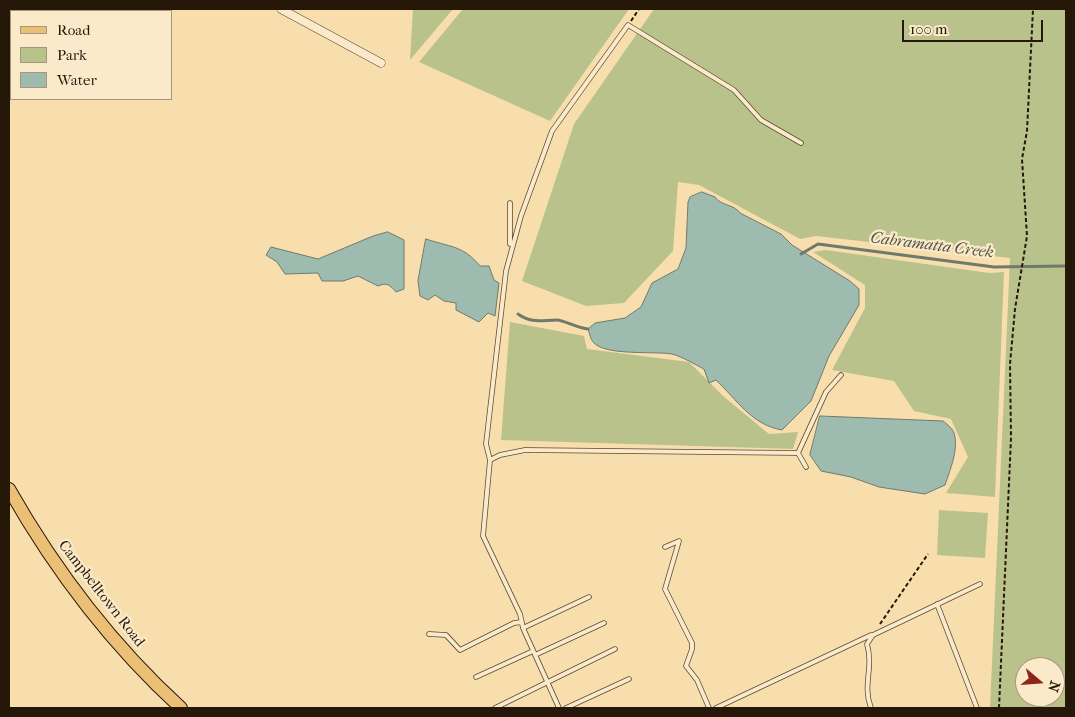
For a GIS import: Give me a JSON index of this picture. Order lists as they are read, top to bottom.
{
  "streets": {
    "main road": ["Campbelltown Road"]
  },
  "water": ["Cabramatta Creek"],
  "legend": ["Road", "Park", "Water"],
  "scale_bar": "100 m",
  "north": "right"
}
